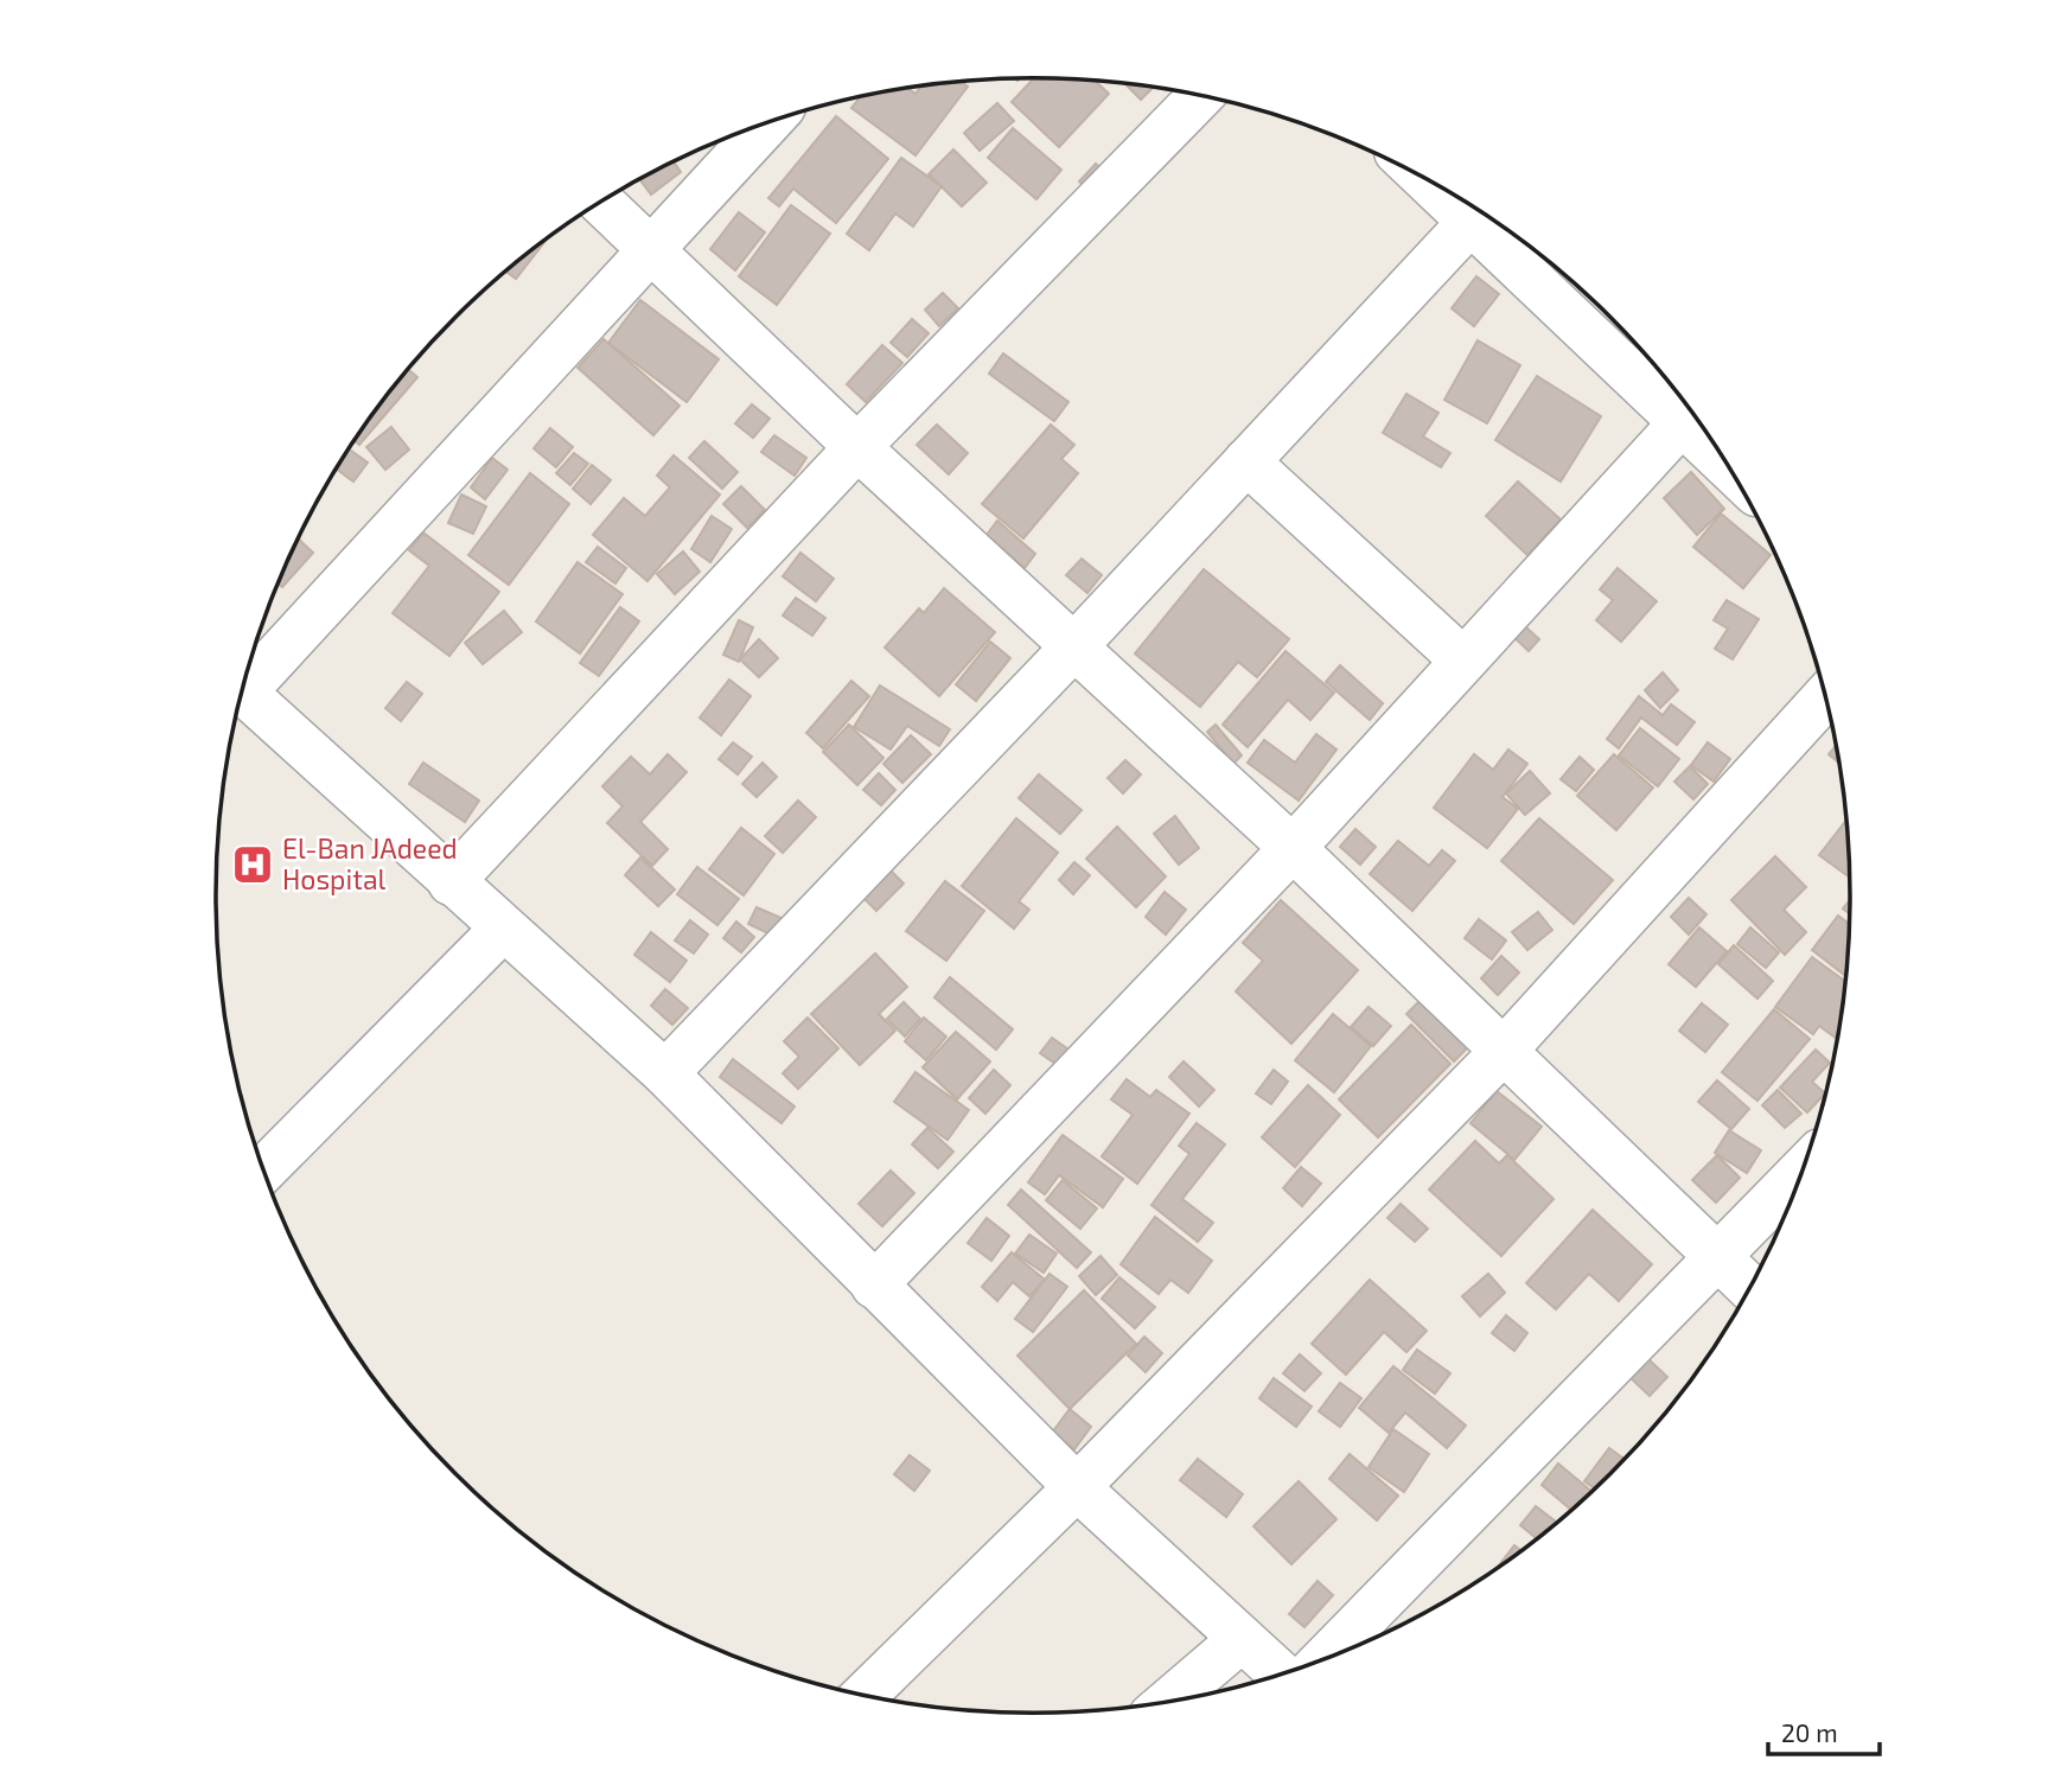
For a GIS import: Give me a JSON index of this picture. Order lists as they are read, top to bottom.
{
  "places": {
    "hospital": ["El-Ban JAdeed Hospital"]
  },
  "scale_bar": "20 m"
}
